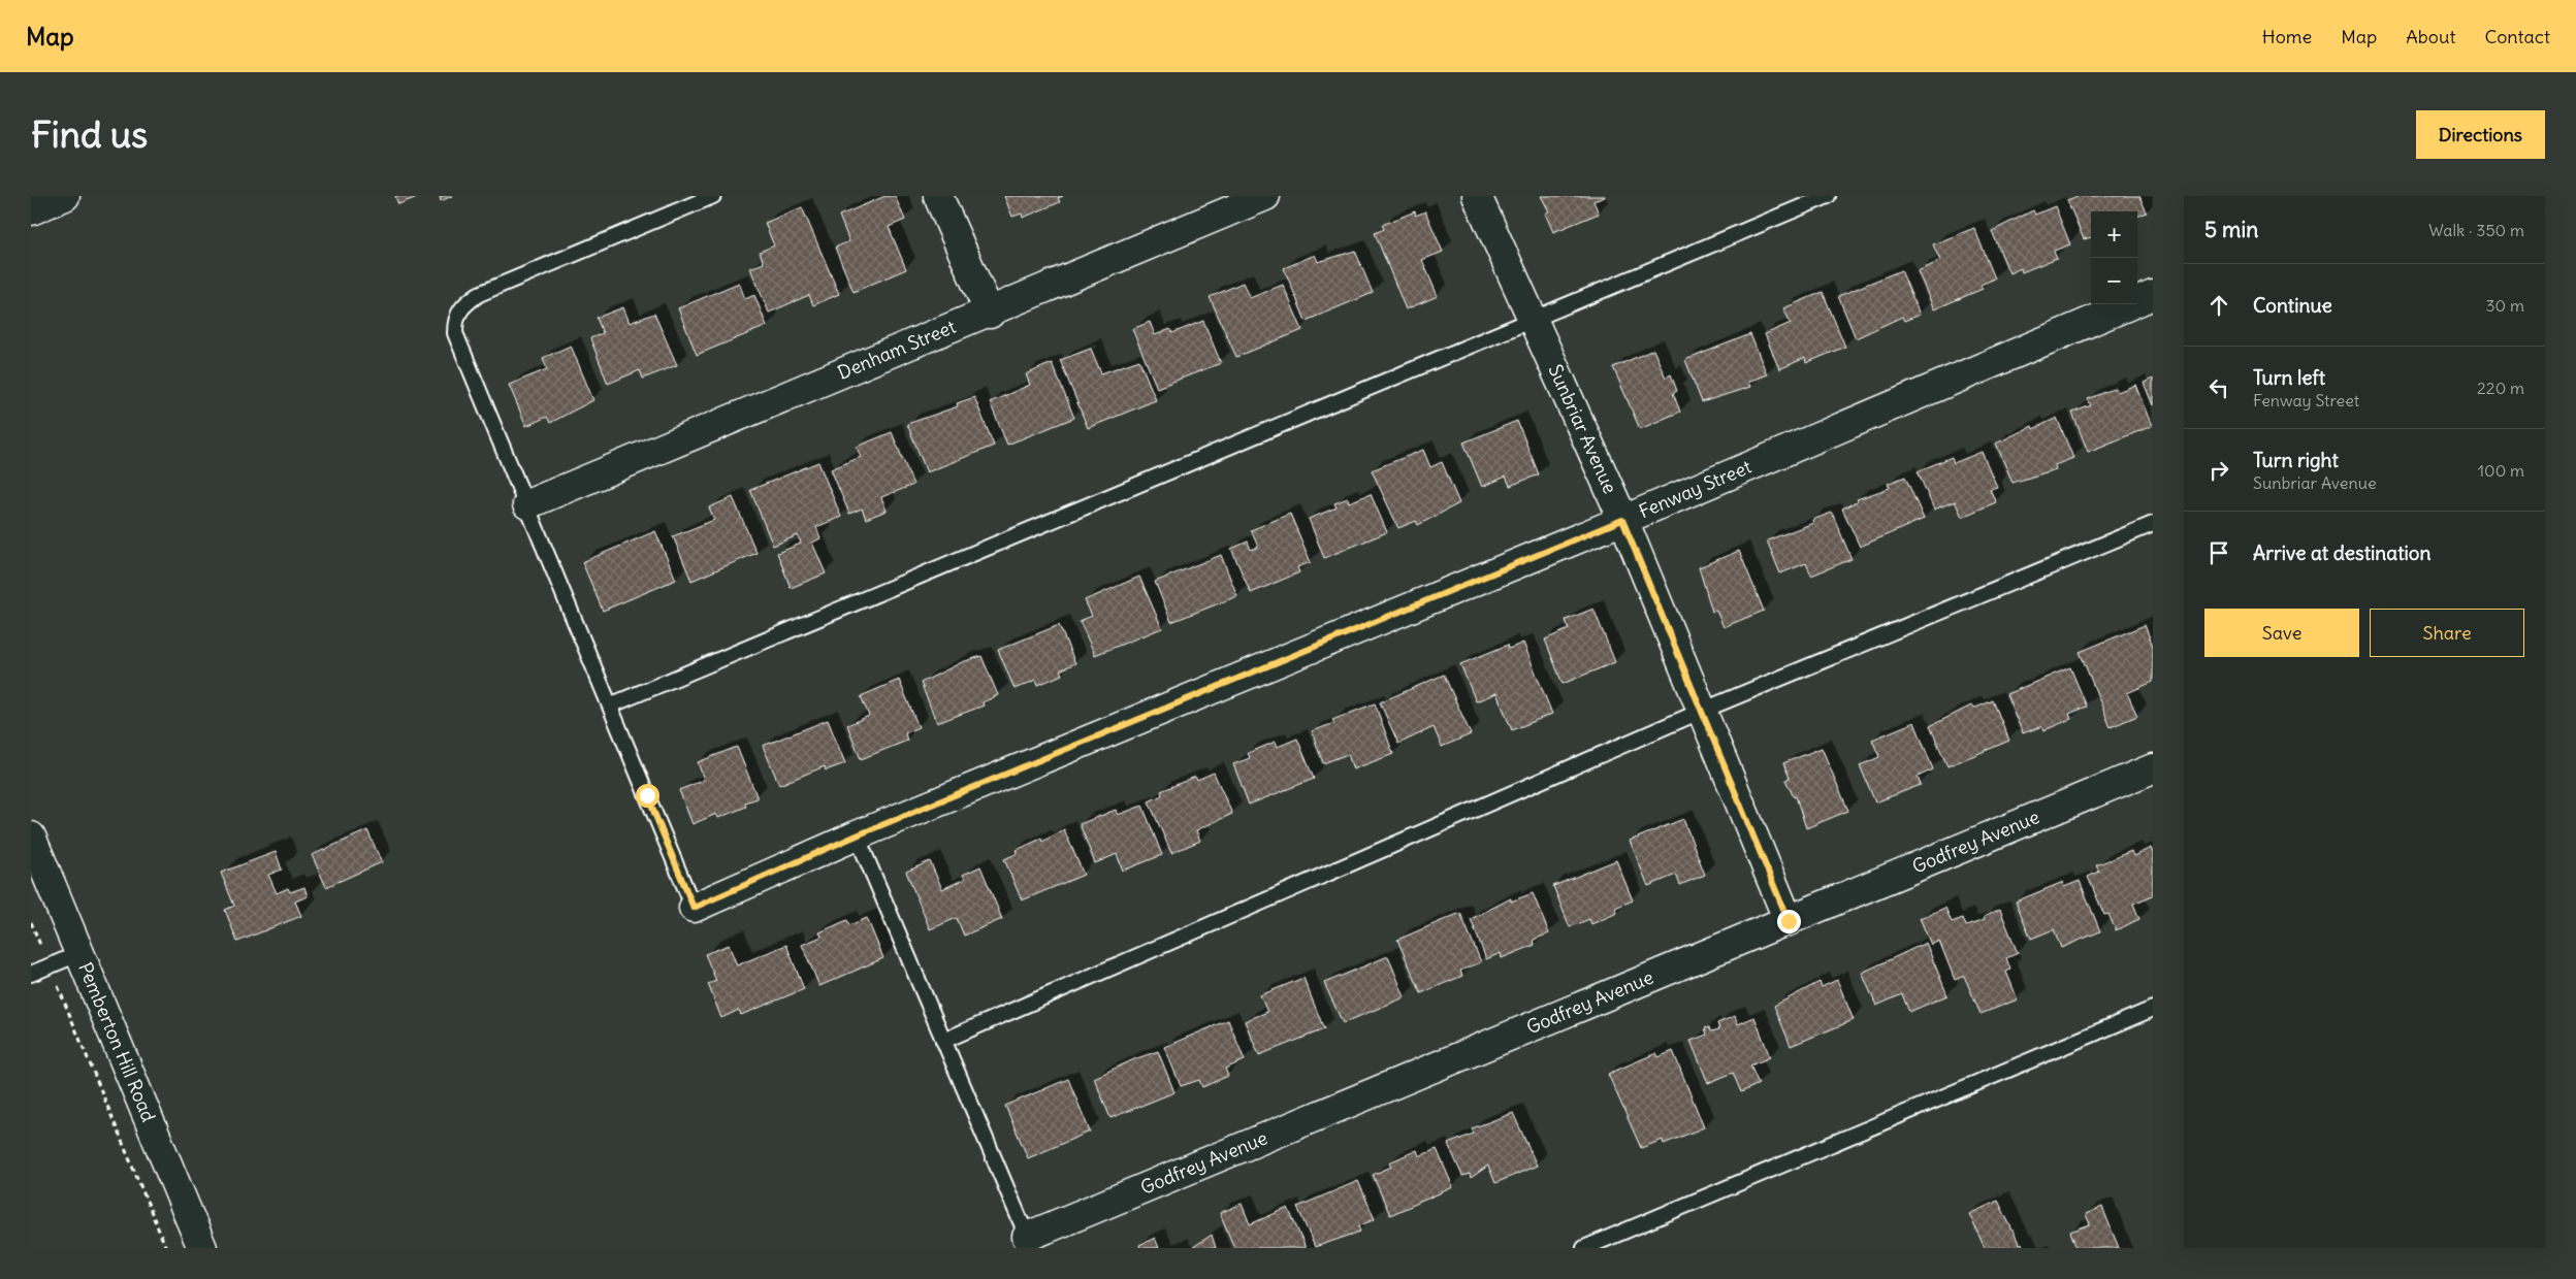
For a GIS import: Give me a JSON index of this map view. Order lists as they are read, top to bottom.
{
  "streets": {
    "street": [
      "Denham Street",
      "Sunbriar Avenue",
      "Fenway Street",
      "Godfrey Avenue",
      "Pemberton Hill Road"
    ]
  },
  "crossings": [
    ["Sunbriar Avenue", "Fenway Street"],
    ["Sunbriar Avenue", "Godfrey Avenue"]
  ],
  "page": {
    "header": "Map",
    "nav": [
      "Home",
      "Map",
      "About",
      "Contact"
    ],
    "buttons": [
      "Directions",
      ["Save", "Share"]
    ],
    "title": "Find us",
    "heading": ["5 min", "Walk · 350 m"],
    "map_buttons": ["+", "−"],
    "list": [
      ["Continue", "30 m"],
      ["Turn left", "Fenway Street", "220 m"],
      ["Turn right", "Sunbriar Avenue", "100 m"],
      "Arrive at destination"
    ]
  }
}
